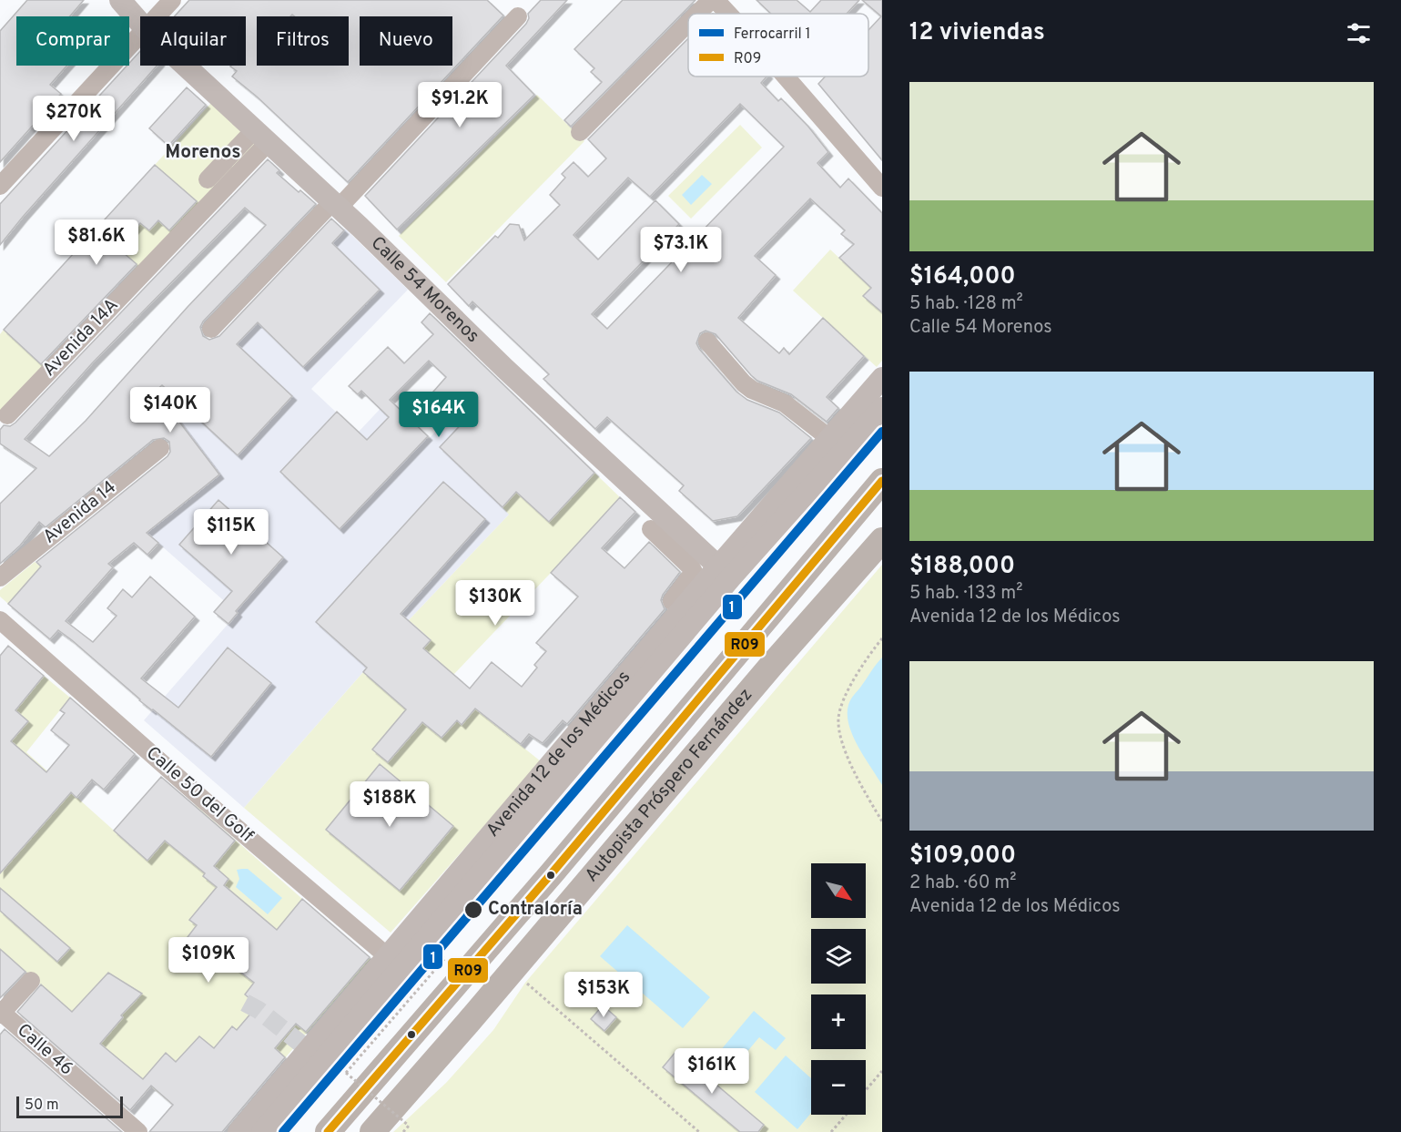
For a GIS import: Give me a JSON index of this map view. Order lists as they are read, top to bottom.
{
  "streets": {
    "highway": ["Autopista Próspero Fernández"],
    "main road": ["Calle 54 Morenos", "Avenida 12 de los Médicos"],
    "street": [
      "Avenida 14A",
      "Avenida 14",
      "Calle 50 del Golf",
      "Calle 46"
    ]
  },
  "crossings": [
    ["Calle 54 Morenos", "Avenida 14A"],
    ["Calle 54 Morenos", "Avenida 12 de los Médicos"],
    ["Avenida 12 de los Médicos", "Calle 50 del Golf"]
  ],
  "districts": ["Morenos"],
  "places": ["Contraloría"],
  "lines": ["rail line 1", "transit line R09"],
  "legend": ["Ferrocarril 1", "R09"],
  "scale_bar": "50 m",
  "north": "bottom right",
  "page": {
    "heading": "12 viviendas",
    "chip": [
      "Comprar",
      "Alquilar",
      "Filtros",
      "Nuevo"
    ],
    "list": [
      {
        "name": "$164,000",
        "note": "5 hab. · 128 m² · Calle 54 Morenos"
      },
      {
        "name": "$188,000",
        "note": "5 hab. · 133 m² · Avenida 12 de los Médicos"
      },
      {
        "name": "$109,000",
        "note": "2 hab. · 60 m² · Avenida 12 de los Médicos"
      }
    ],
    "price": [
      "$91.2K",
      "$270K",
      "$81.6K",
      "$73.1K",
      "$140K",
      "$164K",
      "$115K",
      "$130K",
      "$188K",
      "$109K",
      "$153K",
      "$161K"
    ],
    "map_buttons": ["+", "−"],
    "scale": "50 m"
  }
}
